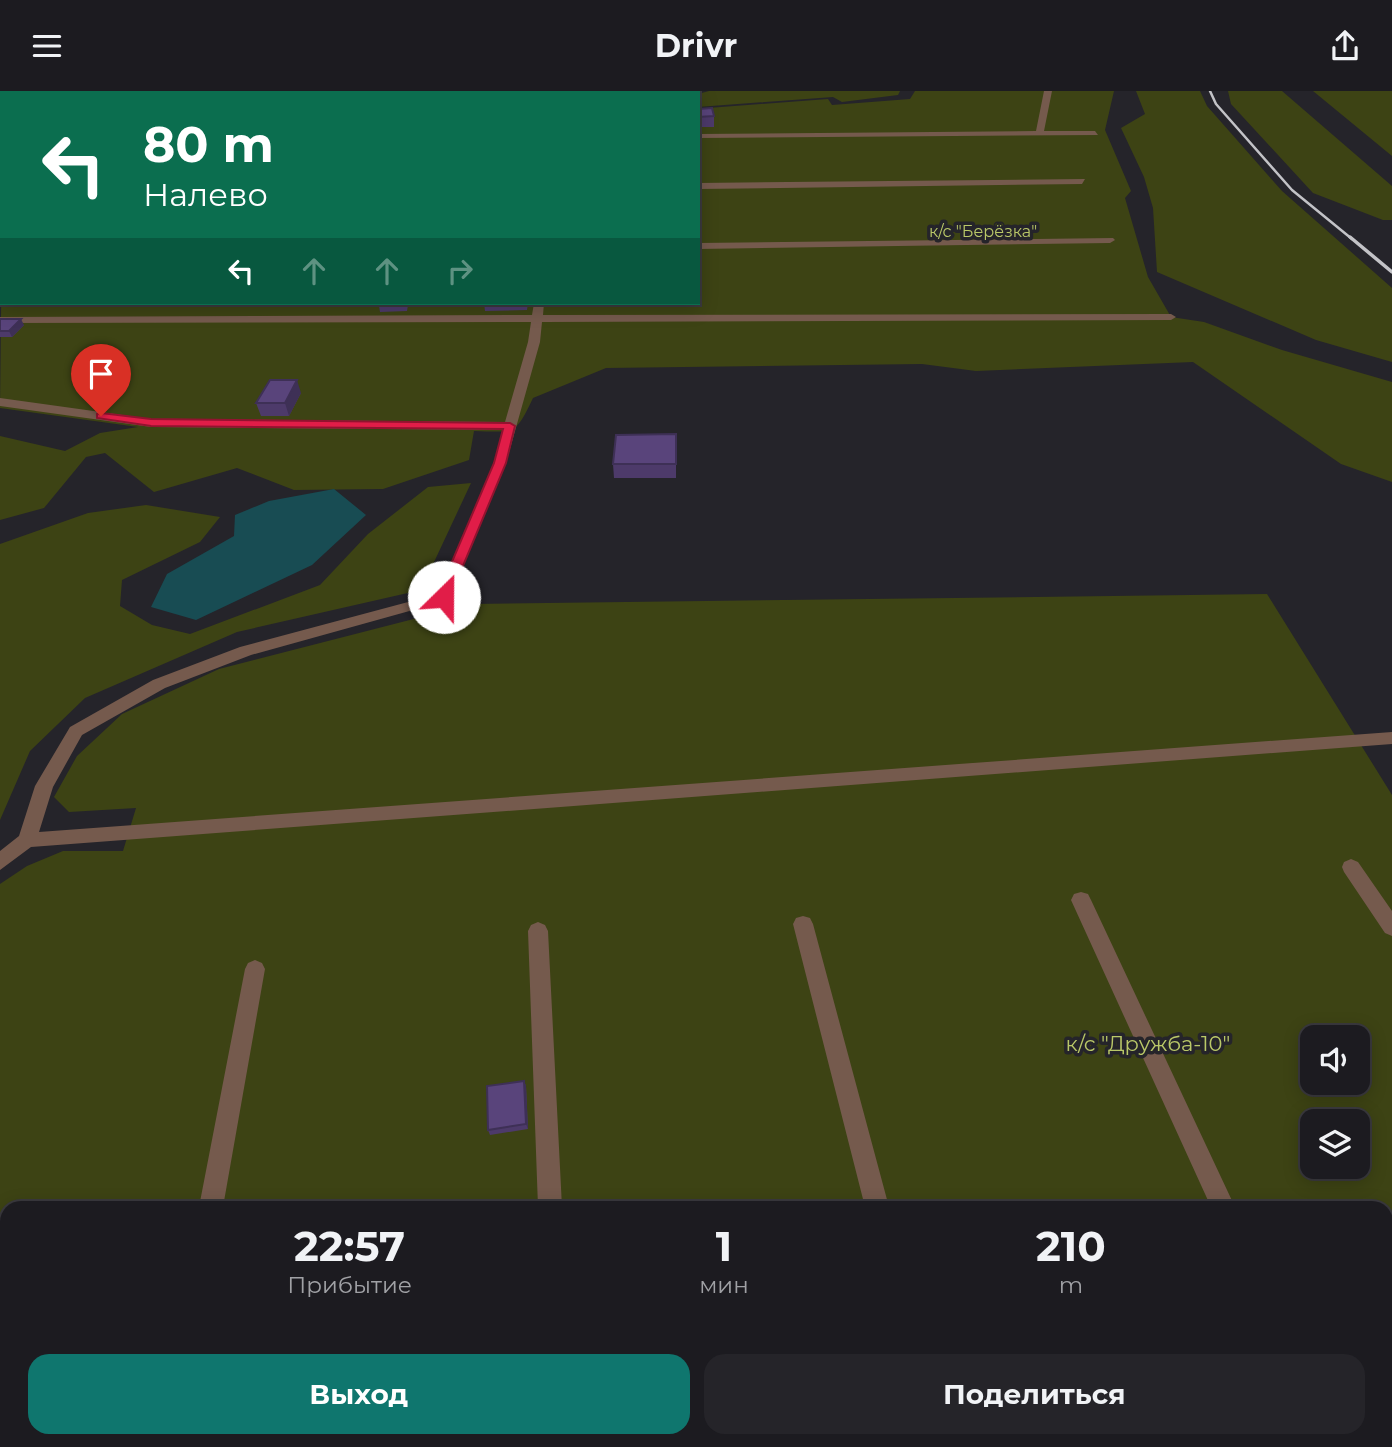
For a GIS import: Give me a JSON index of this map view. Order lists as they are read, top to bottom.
{
  "parks": ["к/с \"Берёзка\"", "к/с \"Дружба-10\""],
  "page": {
    "header": "Drivr",
    "turn": ["80 m", "Налево"],
    "eta": [
      "22:57",
      "Прибытие",
      "1",
      "мин",
      "210",
      "m"
    ],
    "buttons": ["Выход", "Поделиться"]
  }
}
